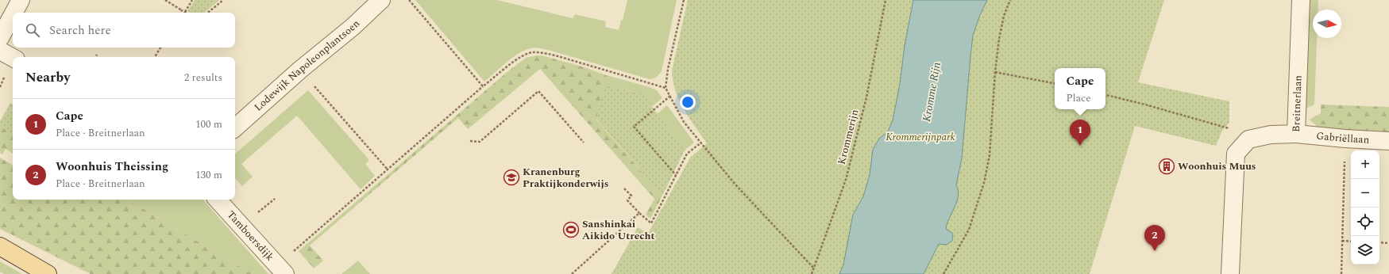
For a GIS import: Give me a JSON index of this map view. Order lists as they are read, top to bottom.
{
  "streets": {
    "street": [
      "Lodewijk Napoleonplantsoen",
      "Breitnerlaan",
      "Gabriëllaan",
      "Tamboersdijk"
    ],
    "path": ["Krommerijn"]
  },
  "crossings": [
    ["Breitnerlaan", "Gabriëllaan"]
  ],
  "water": ["Kromme Rijn"],
  "parks": ["Krommerijnpark"],
  "places": {
    "building": ["Woonhuis Muus"],
    "school or university": ["Kranenburg Praktijkonderwijs"],
    "sports": ["Sanshinkai Aikido Utrecht"]
  },
  "north": "right",
  "page": {
    "search": "Search here",
    "heading": ["Nearby", "2 results"],
    "popup": ["Cape", "Place"],
    "list": [
      {
        "mark": "1",
        "name": "Cape",
        "note": "Place · Breitnerlaan",
        "value": "100 m"
      },
      {
        "mark": "2",
        "name": "Woonhuis Theissing",
        "note": "Place · Breitnerlaan",
        "value": "130 m"
      }
    ],
    "pins": ["1", "2"],
    "map_buttons": ["+", "−"]
  }
}
